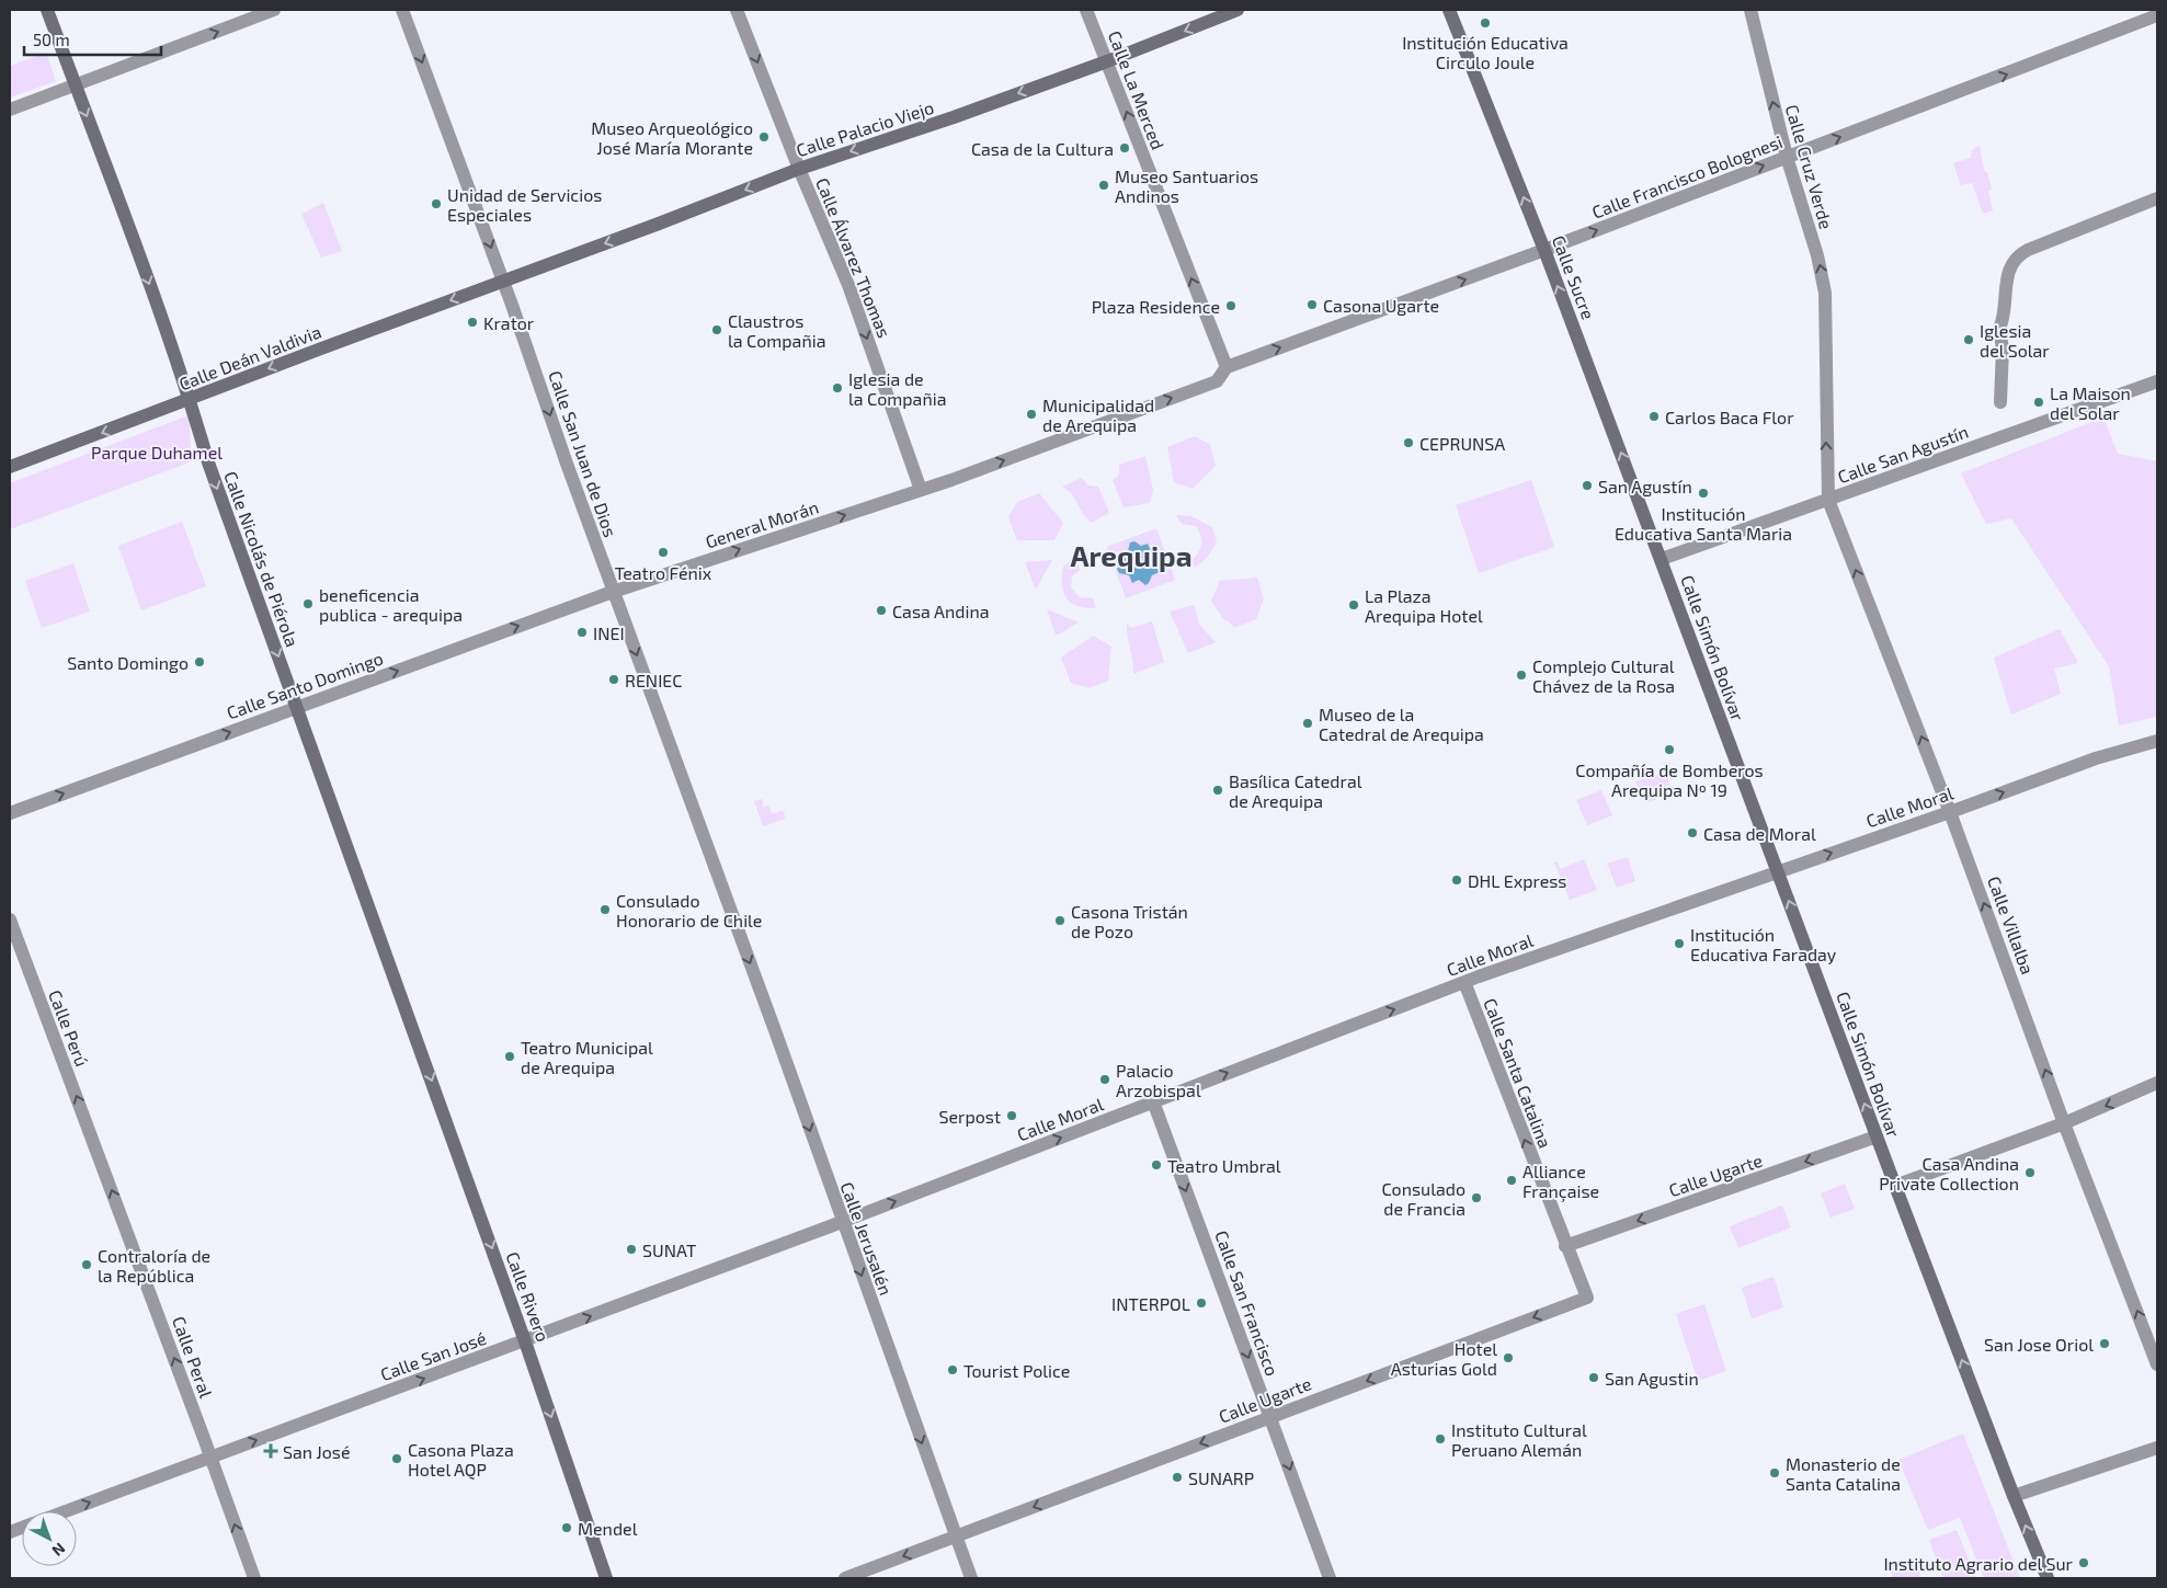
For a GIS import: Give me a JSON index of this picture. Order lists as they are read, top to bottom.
{
  "streets": {
    "street": [
      "Calle La Merced",
      "Calle Palacio Viejo",
      "Calle Cruz Verde",
      "Calle Francisco Bolognesi",
      "Calle Álvarez Thomas",
      "Calle Sucre",
      "Calle Deán Valdivia",
      "Calle San Juan de Dios",
      "Calle San Agustín",
      "General Morán",
      "Calle Nicolás de Piérola",
      "Calle Simón Bolívar",
      "Calle Santo Domingo",
      "Calle Moral",
      "Calle Villalba",
      "Calle Perú",
      "Calle Santa Catalina",
      "Calle Ugarte",
      "Calle Jerusalén",
      "Calle Rivero",
      "Calle San Francisco",
      "Calle San José",
      "Calle Peral"
    ]
  },
  "crossings": [
    ["Calle La Merced", "Calle Palacio Viejo"],
    ["Calle La Merced", "Calle Francisco Bolognesi"],
    ["Calle La Merced", "General Morán"],
    ["Calle Palacio Viejo", "Calle Álvarez Thomas"],
    ["Calle Palacio Viejo", "Calle Deán Valdivia"],
    ["Calle Palacio Viejo", "Calle San Juan de Dios"],
    ["Calle Cruz Verde", "Calle Francisco Bolognesi"],
    ["Calle Cruz Verde", "Calle San Agustín"],
    ["Calle Cruz Verde", "Calle Villalba"],
    ["Calle Francisco Bolognesi", "Calle Sucre"],
    ["Calle Francisco Bolognesi", "General Morán"],
    ["Calle Álvarez Thomas", "General Morán"],
    ["Calle Sucre", "Calle San Agustín"],
    ["Calle Sucre", "Calle Simón Bolívar"],
    ["Calle Deán Valdivia", "Calle San Juan de Dios"],
    ["Calle Deán Valdivia", "Calle Nicolás de Piérola"],
    ["Calle San Juan de Dios", "General Morán"],
    ["Calle San Juan de Dios", "Calle Santo Domingo"],
    ["Calle San Juan de Dios", "Calle Jerusalén"],
    ["Calle San Agustín", "Calle Simón Bolívar"],
    ["Calle San Agustín", "Calle Villalba"],
    ["General Morán", "Calle Santo Domingo"],
    ["Calle Nicolás de Piérola", "Calle Santo Domingo"],
    ["Calle Nicolás de Piérola", "Calle Rivero"],
    ["Calle Simón Bolívar", "Calle Moral"],
    ["Calle Simón Bolívar", "Calle Ugarte"],
    ["Calle Moral", "Calle Villalba"],
    ["Calle Moral", "Calle Santa Catalina"],
    ["Calle Moral", "Calle Jerusalén"],
    ["Calle Moral", "Calle San Francisco"],
    ["Calle Moral", "Calle San José"],
    ["Calle Perú", "Calle Peral"],
    ["Calle Santa Catalina", "Calle Ugarte"],
    ["Calle Ugarte", "Calle Jerusalén"],
    ["Calle Ugarte", "Calle San Francisco"],
    ["Calle Jerusalén", "Calle San José"],
    ["Calle Rivero", "Calle San José"],
    ["Calle San José", "Calle Peral"]
  ],
  "one_way": [
    "Calle La Merced",
    "Calle Palacio Viejo",
    "Calle Cruz Verde",
    "Calle Francisco Bolognesi",
    "Calle Álvarez Thomas",
    "Calle Sucre",
    "Calle Deán Valdivia",
    "Calle San Juan de Dios",
    "General Morán",
    "Calle Nicolás de Piérola",
    "Calle Simón Bolívar",
    "Calle Santo Domingo",
    "Calle Moral",
    "Calle Villalba",
    "Calle Perú",
    "Calle Santa Catalina",
    "Calle Ugarte",
    "Calle Jerusalén",
    "Calle Rivero",
    "Calle San Francisco",
    "Calle San José",
    "Calle Peral"
  ],
  "districts": ["Arequipa"],
  "parks": ["Parque Duhamel"],
  "places": {
    "other": [
      "Institución Educativa Circulo Joule",
      "Museo Arqueológico José María Morante",
      "Casa de la Cultura",
      "Museo Santuarios Andinos",
      "Unidad de Servicios Especiales",
      "Casona Ugarte",
      "Plaza Residence",
      "Krator",
      "Claustros la Compañia",
      "Iglesia del Solar",
      "Iglesia de la Compañia",
      "La Maison del Solar",
      "Municipalidad de Arequipa",
      "Carlos Baca Flor",
      "CEPRUNSA",
      "San Agustín",
      "Institución Educativa Santa Maria",
      "Teatro Fénix",
      "beneficencia publica - arequipa",
      "La Plaza Arequipa Hotel",
      "Casa Andina",
      "INEI",
      "Santo Domingo",
      "Complejo Cultural Chávez de la Rosa",
      "RENIEC",
      "Museo de la Catedral de Arequipa",
      "Compañía de Bomberos Arequipa Nº 19",
      "Basílica Catedral de Arequipa",
      "Casa de Moral",
      "DHL Express",
      "Consulado Honorario de Chile",
      "Casona Tristán de Pozo",
      "Institución Educativa Faraday",
      "Teatro Municipal de Arequipa",
      "Palacio Arzobispal",
      "Serpost",
      "Teatro Umbral",
      "Casa Andina Private Collection",
      "Alliance Française",
      "Consulado de Francia",
      "SUNAT",
      "Contraloría de la República",
      "INTERPOL",
      "San Jose Oriol",
      "Hotel Asturias Gold",
      "Tourist Police",
      "San Agustin",
      "Instituto Cultural Peruano Alemán",
      "Casona Plaza Hotel AQP",
      "Monasterio de Santa Catalina",
      "SUNARP",
      "Mendel",
      "Instituto Agrario del Sur"
    ],
    "health": ["San José"]
  },
  "scale_bar": "50 m",
  "north": "bottom right"
}
